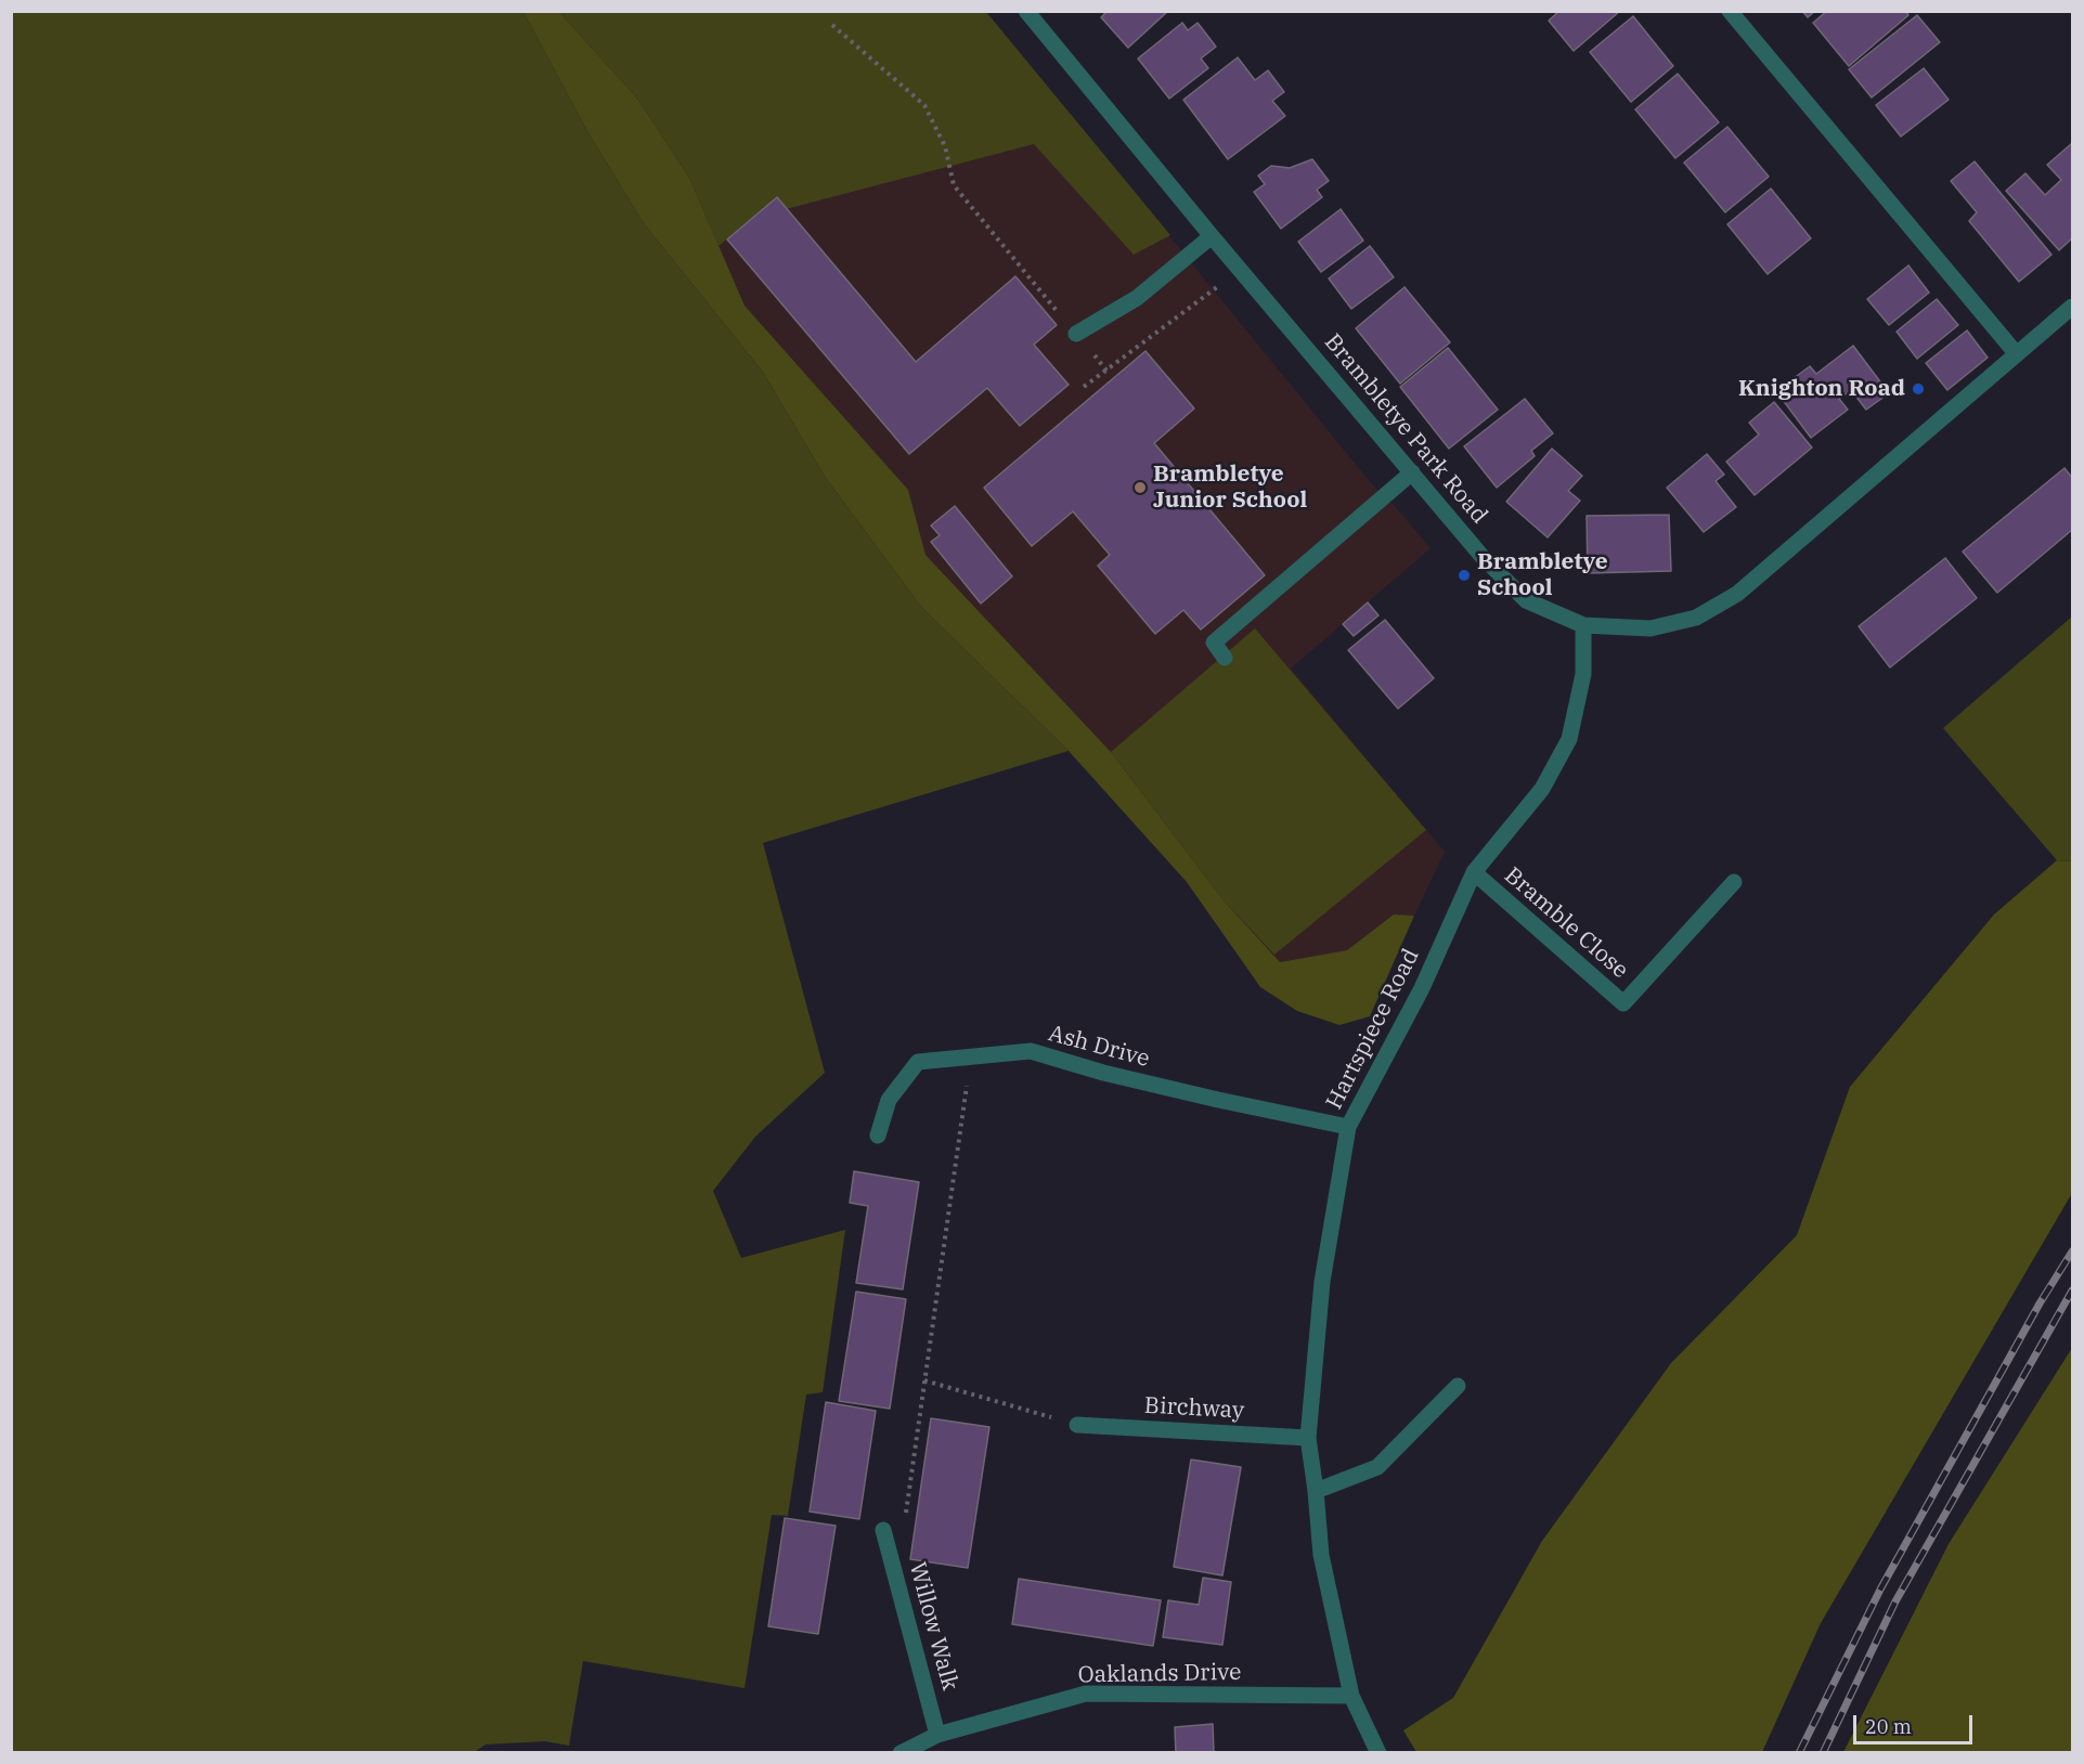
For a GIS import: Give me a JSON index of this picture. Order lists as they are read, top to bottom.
{
  "streets": {
    "street": [
      "Brambletye Park Road",
      "Bramble Close",
      "Hartspiece Road",
      "Ash Drive",
      "Birchway",
      "Willow Walk",
      "Oaklands Drive"
    ]
  },
  "crossings": [
    ["Brambletye Park Road", "Hartspiece Road"],
    ["Bramble Close", "Hartspiece Road"],
    ["Hartspiece Road", "Ash Drive"],
    ["Hartspiece Road", "Birchway"],
    ["Hartspiece Road", "Oaklands Drive"],
    ["Willow Walk", "Oaklands Drive"]
  ],
  "places": ["Knighton Road", "Brambletye Junior School", "Brambletye School"],
  "scale_bar": "20 m"
}
